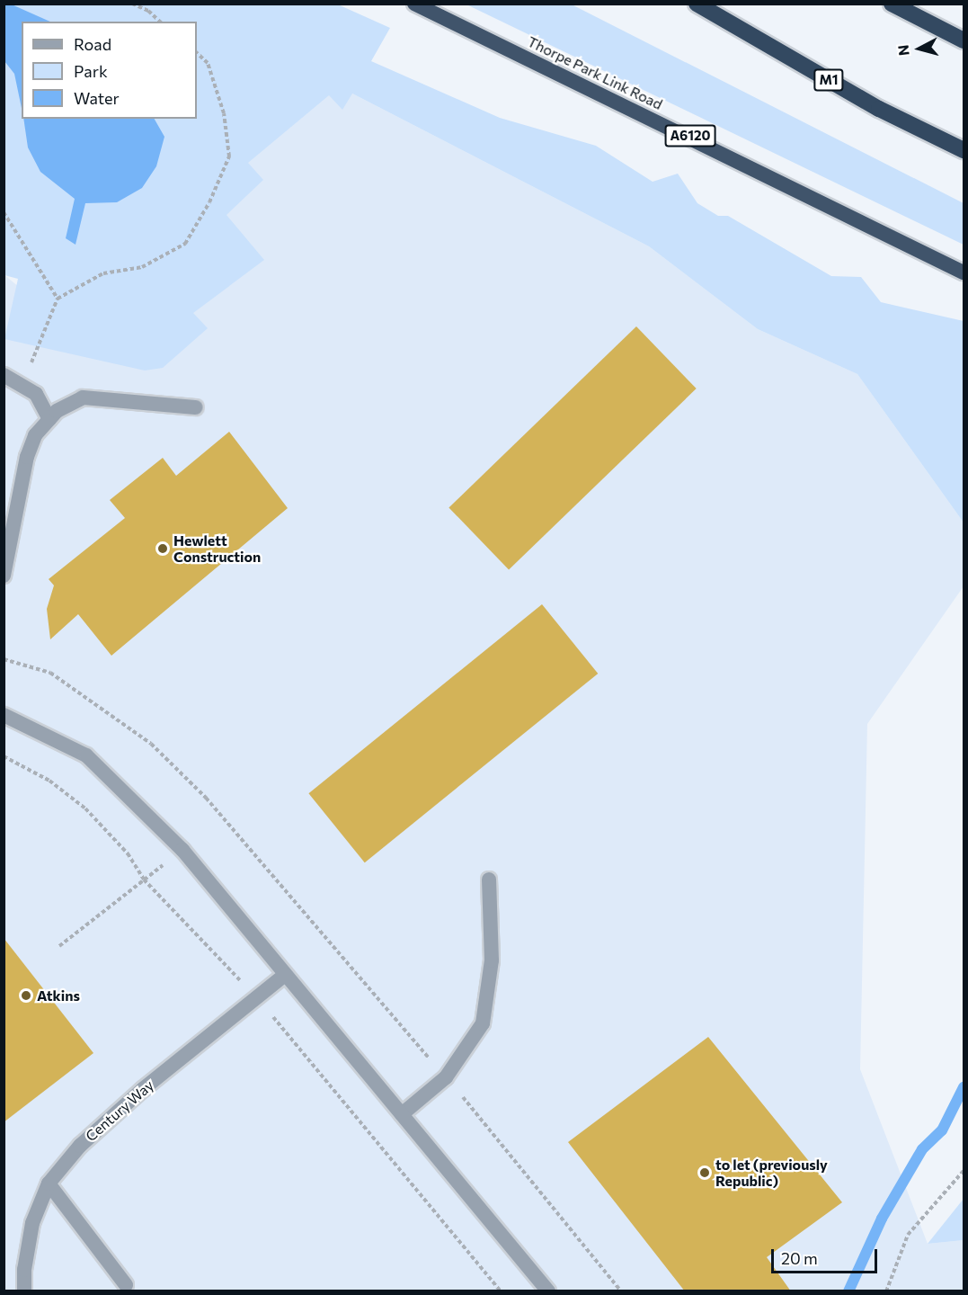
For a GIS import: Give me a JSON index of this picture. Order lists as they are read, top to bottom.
{
  "streets": {
    "highway": ["Thorpe Park Link Road", "M1", "A6120"],
    "street": ["Century Way"]
  },
  "places": ["Hewlett Construction", "Atkins", "to let (previously Republic)"],
  "legend": ["Road", "Park", "Water"],
  "scale_bar": "20 m",
  "north": "left"
}
